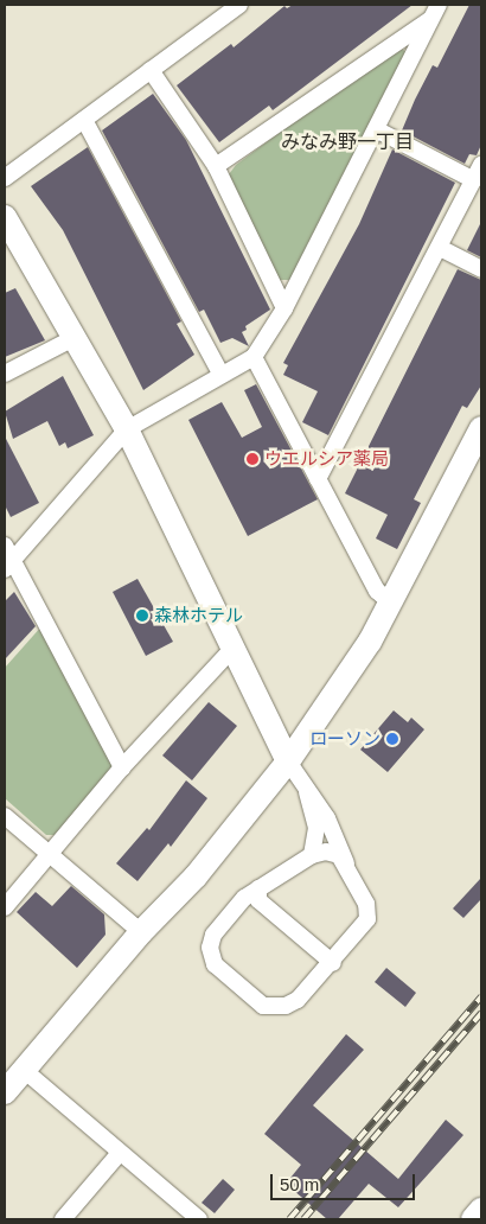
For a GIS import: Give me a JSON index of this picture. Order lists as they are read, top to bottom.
{
  "districts": ["みなみ野一丁目"],
  "places": ["ウエルシア薬局", "森林ホテル", "ローソン"],
  "scale_bar": "50 m"
}
